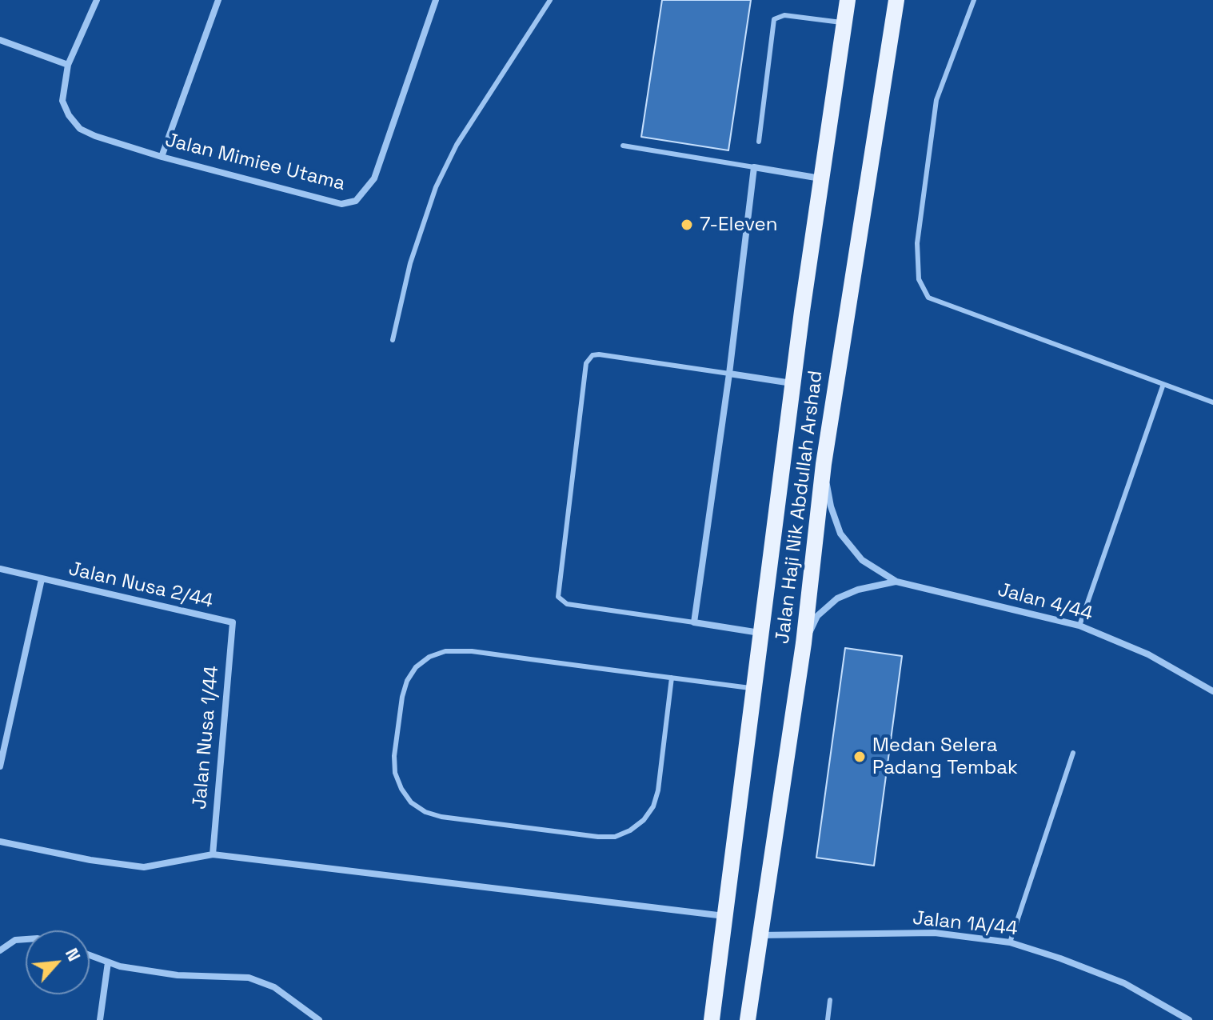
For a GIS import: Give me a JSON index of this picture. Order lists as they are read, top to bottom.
{
  "streets": {
    "main road": ["Jalan Haji Nik Abdullah Arshad"],
    "street": [
      "Jalan Mimiee Utama",
      "Jalan Nusa 2/44",
      "Jalan 4/44",
      "Jalan Nusa 1/44",
      "Jalan 1A/44"
    ]
  },
  "crossings": [
    ["Jalan Haji Nik Abdullah Arshad", "Jalan 1A/44"],
    ["Jalan Nusa 2/44", "Jalan Nusa 1/44"]
  ],
  "places": ["7-Eleven", "Medan Selera Padang Tembak"],
  "north": "top right"
}
